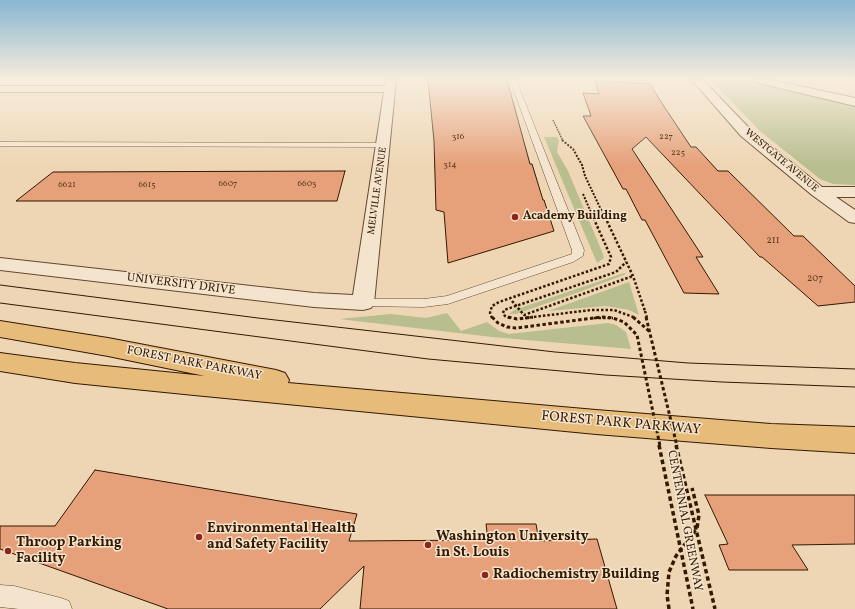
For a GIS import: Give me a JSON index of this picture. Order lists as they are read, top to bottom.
{
  "streets": {
    "main road": ["FOREST PARK PARKWAY"],
    "street": ["WESTGATE AVENUE", "MELVILLE AVENUE", "UNIVERSITY DRIVE"],
    "path": ["CENTENNIAL GREENWAY"]
  },
  "crossings": [
    ["MELVILLE AVENUE", "UNIVERSITY DRIVE"]
  ],
  "places": [
    "Academy Building",
    "Environmental Health and Safety Facility",
    "Washington University in St. Louis",
    "Throop Parking Facility",
    "Radiochemistry Building"
  ],
  "house_numbers": [
    "316",
    "227",
    "225",
    "314",
    "6607",
    "6603",
    "6621",
    "6615",
    "211",
    "207"
  ]
}
